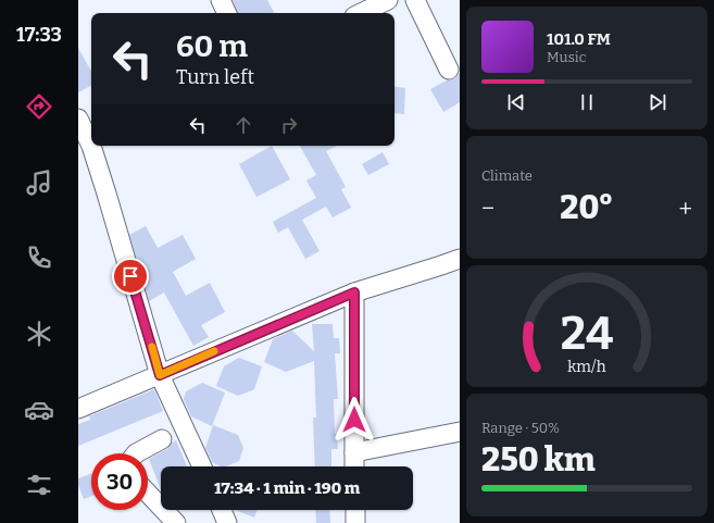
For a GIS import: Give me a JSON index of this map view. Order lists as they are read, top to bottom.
{
  "page": {
    "tabs": "17:33",
    "turn": ["60 m", "Turn left"],
    "song": ["101.0 FM", "Music"],
    "tile": [
      "Climate",
      ["Range · 50%", "250 km"]
    ],
    "heat": ["−", "20°", "+"],
    "limit": "30",
    "trip": "17:34 · 1 min · 190 m",
    "gauge": ["24", "km/h"]
  }
}
